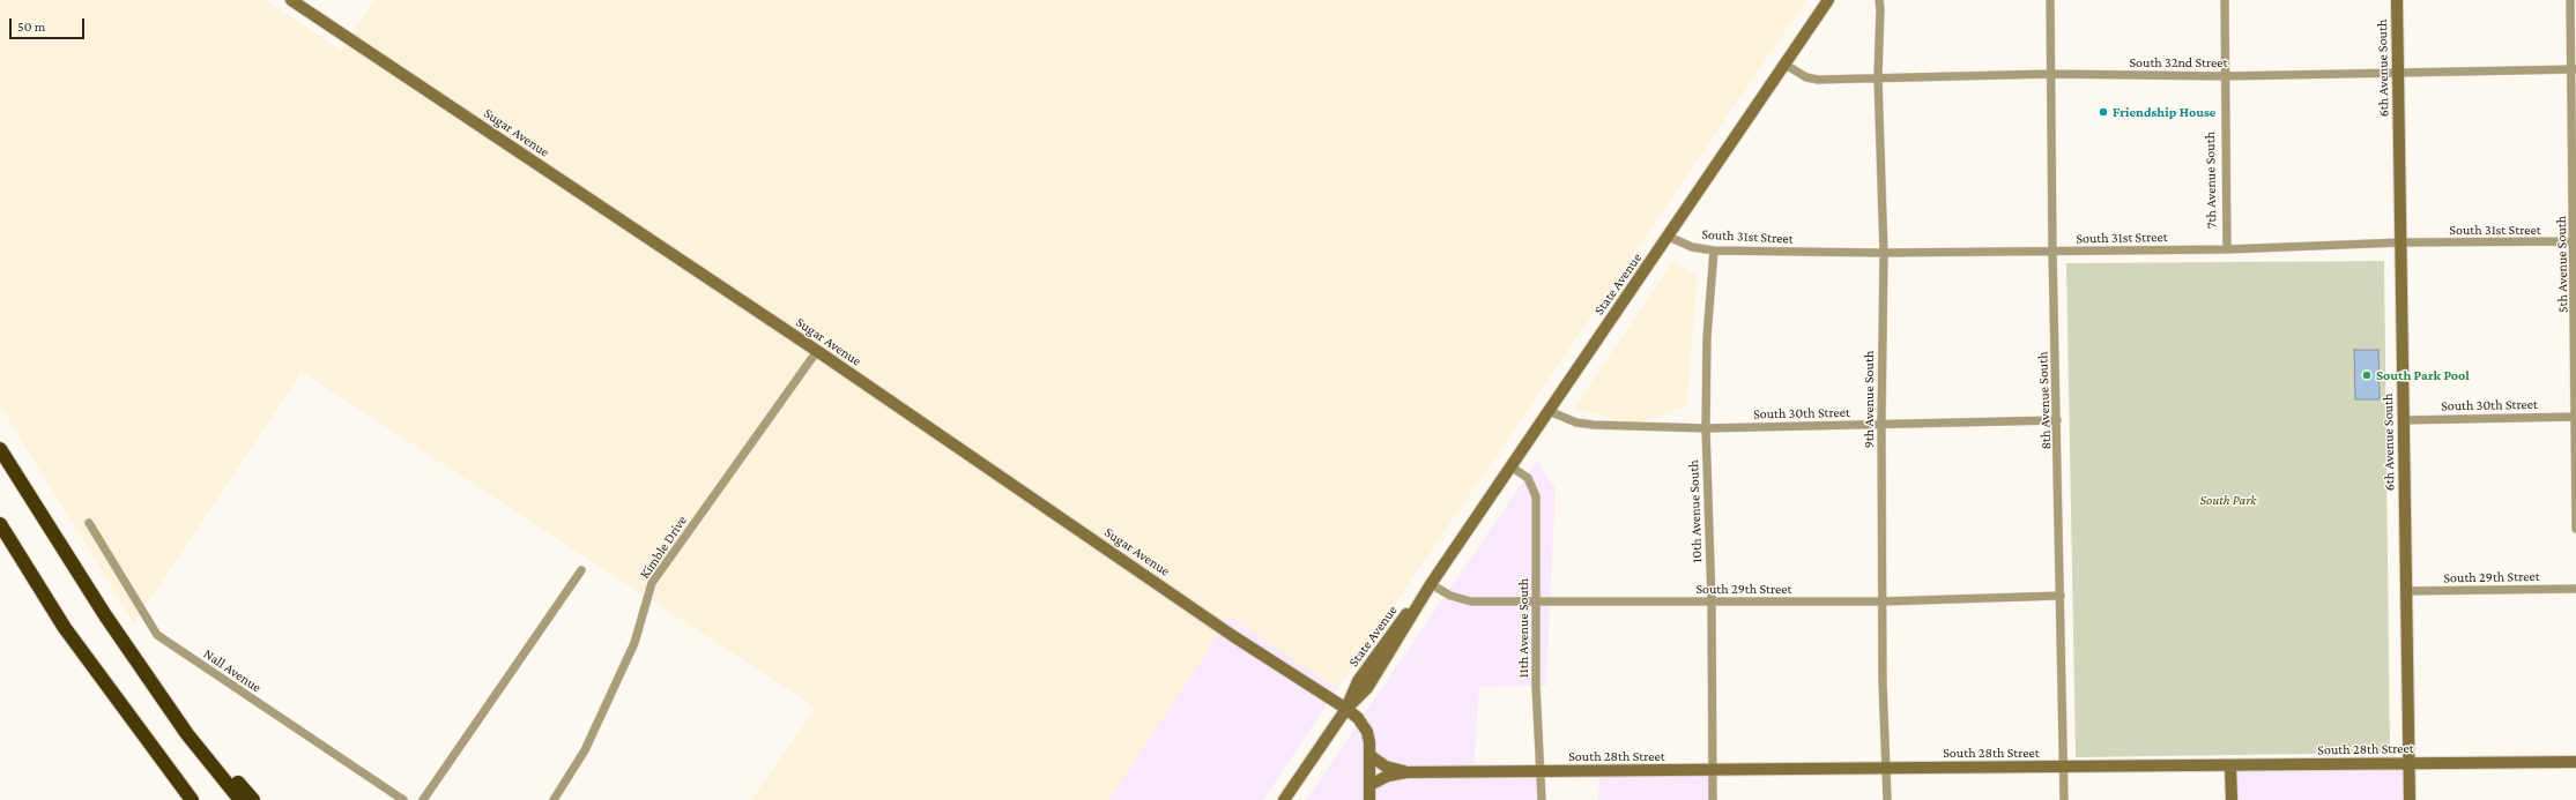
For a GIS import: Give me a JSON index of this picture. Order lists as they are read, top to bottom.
{
  "streets": {
    "main road": [
      "6th Avenue South",
      "Sugar Avenue",
      "State Avenue",
      "South 28th Street"
    ],
    "street": [
      "South 32nd Street",
      "7th Avenue South",
      "South 31st Street",
      "5th Avenue South",
      "9th Avenue South",
      "8th Avenue South",
      "South 30th Street",
      "10th Avenue South",
      "Kimble Drive",
      "South 29th Street",
      "11th Avenue South",
      "Nall Avenue"
    ]
  },
  "crossings": [
    ["South 32nd Street", "6th Avenue South"],
    ["South 32nd Street", "7th Avenue South"],
    ["South 32nd Street", "5th Avenue South"],
    ["South 32nd Street", "State Avenue"],
    ["South 32nd Street", "9th Avenue South"],
    ["South 32nd Street", "8th Avenue South"],
    ["6th Avenue South", "South 31st Street"],
    ["6th Avenue South", "South 30th Street"],
    ["6th Avenue South", "South 29th Street"],
    ["6th Avenue South", "South 28th Street"],
    ["Sugar Avenue", "State Avenue"],
    ["Sugar Avenue", "Kimble Drive"],
    ["Sugar Avenue", "South 28th Street"],
    ["7th Avenue South", "South 31st Street"],
    ["South 31st Street", "5th Avenue South"],
    ["South 31st Street", "State Avenue"],
    ["South 31st Street", "9th Avenue South"],
    ["South 31st Street", "8th Avenue South"],
    ["South 31st Street", "10th Avenue South"],
    ["5th Avenue South", "South 30th Street"],
    ["State Avenue", "South 30th Street"],
    ["State Avenue", "South 29th Street"],
    ["State Avenue", "11th Avenue South"],
    ["9th Avenue South", "South 30th Street"],
    ["9th Avenue South", "South 29th Street"],
    ["9th Avenue South", "South 28th Street"],
    ["8th Avenue South", "South 30th Street"],
    ["8th Avenue South", "South 29th Street"],
    ["8th Avenue South", "South 28th Street"],
    ["South 30th Street", "10th Avenue South"],
    ["10th Avenue South", "South 29th Street"],
    ["10th Avenue South", "South 28th Street"],
    ["South 29th Street", "11th Avenue South"],
    ["11th Avenue South", "South 28th Street"]
  ],
  "parks": ["South Park"],
  "places": ["Friendship House", "South Park Pool"],
  "scale_bar": "50 m"
}
